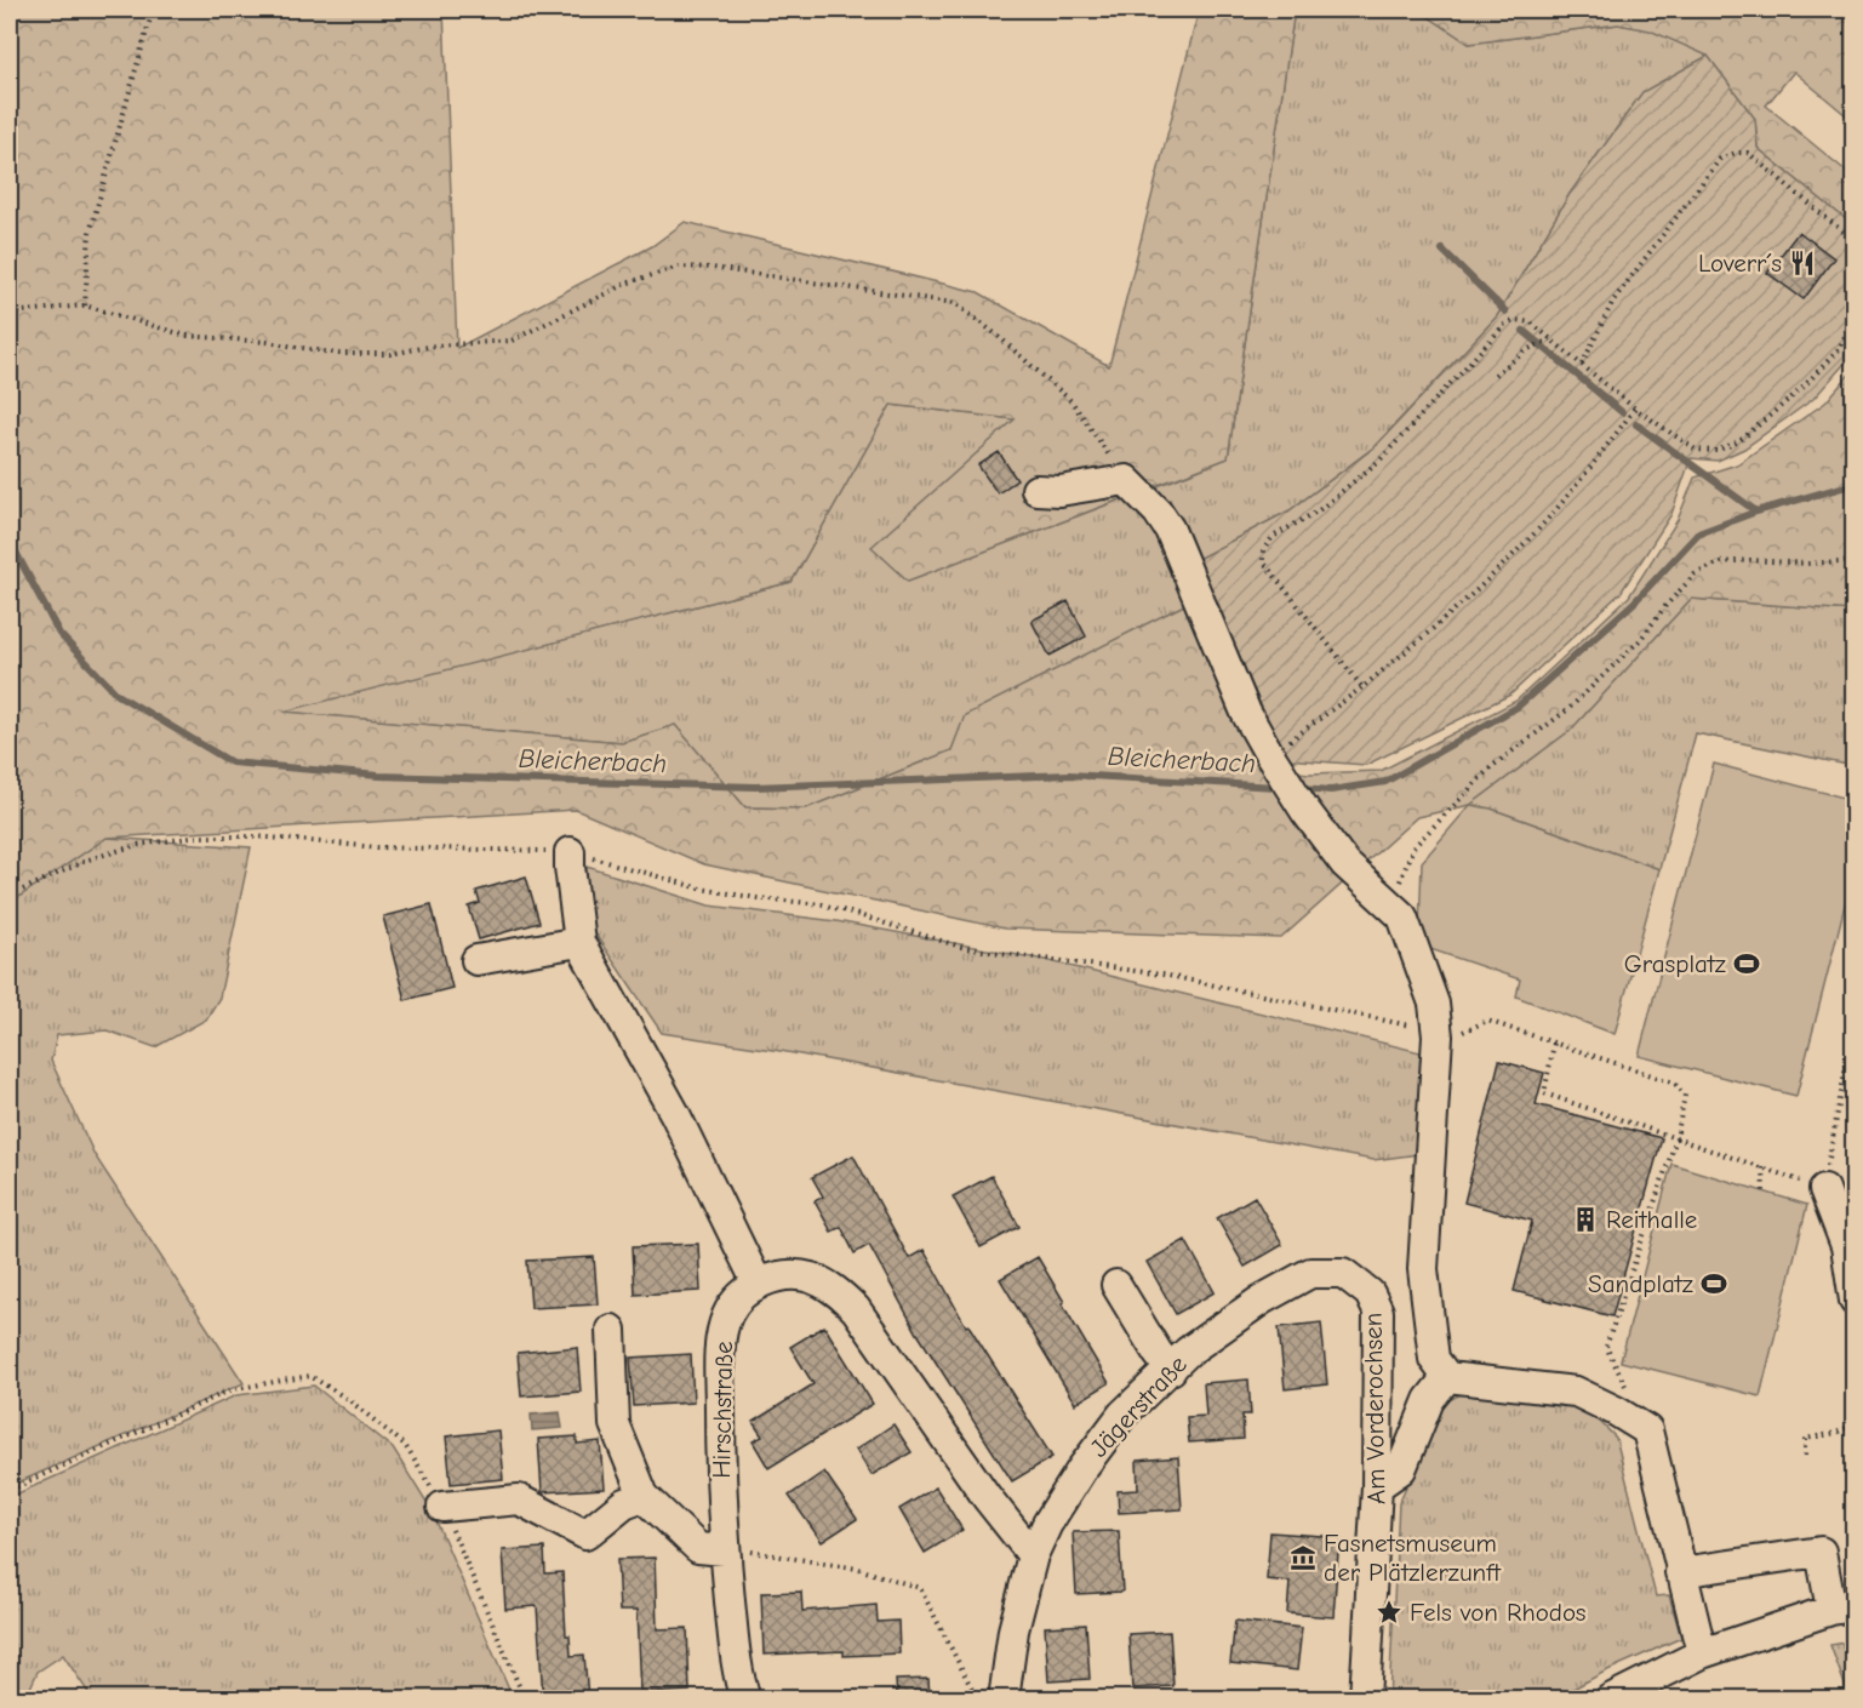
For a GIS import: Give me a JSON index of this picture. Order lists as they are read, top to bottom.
{
  "streets": {
    "street": ["Jägerstraße", "Am Vorderochsen", "Hirschstraße"]
  },
  "crossings": [
    ["Jägerstraße", "Am Vorderochsen"]
  ],
  "water": ["Bleicherbach"],
  "places": {
    "restaurant": ["Loverr´s"],
    "sports": ["Grasplatz", "Sandplatz"],
    "building": ["Reithalle"],
    "museum": ["Fasnetsmuseum der Plätzlerzunft"],
    "place": ["Fels von Rhodos"]
  }
}
